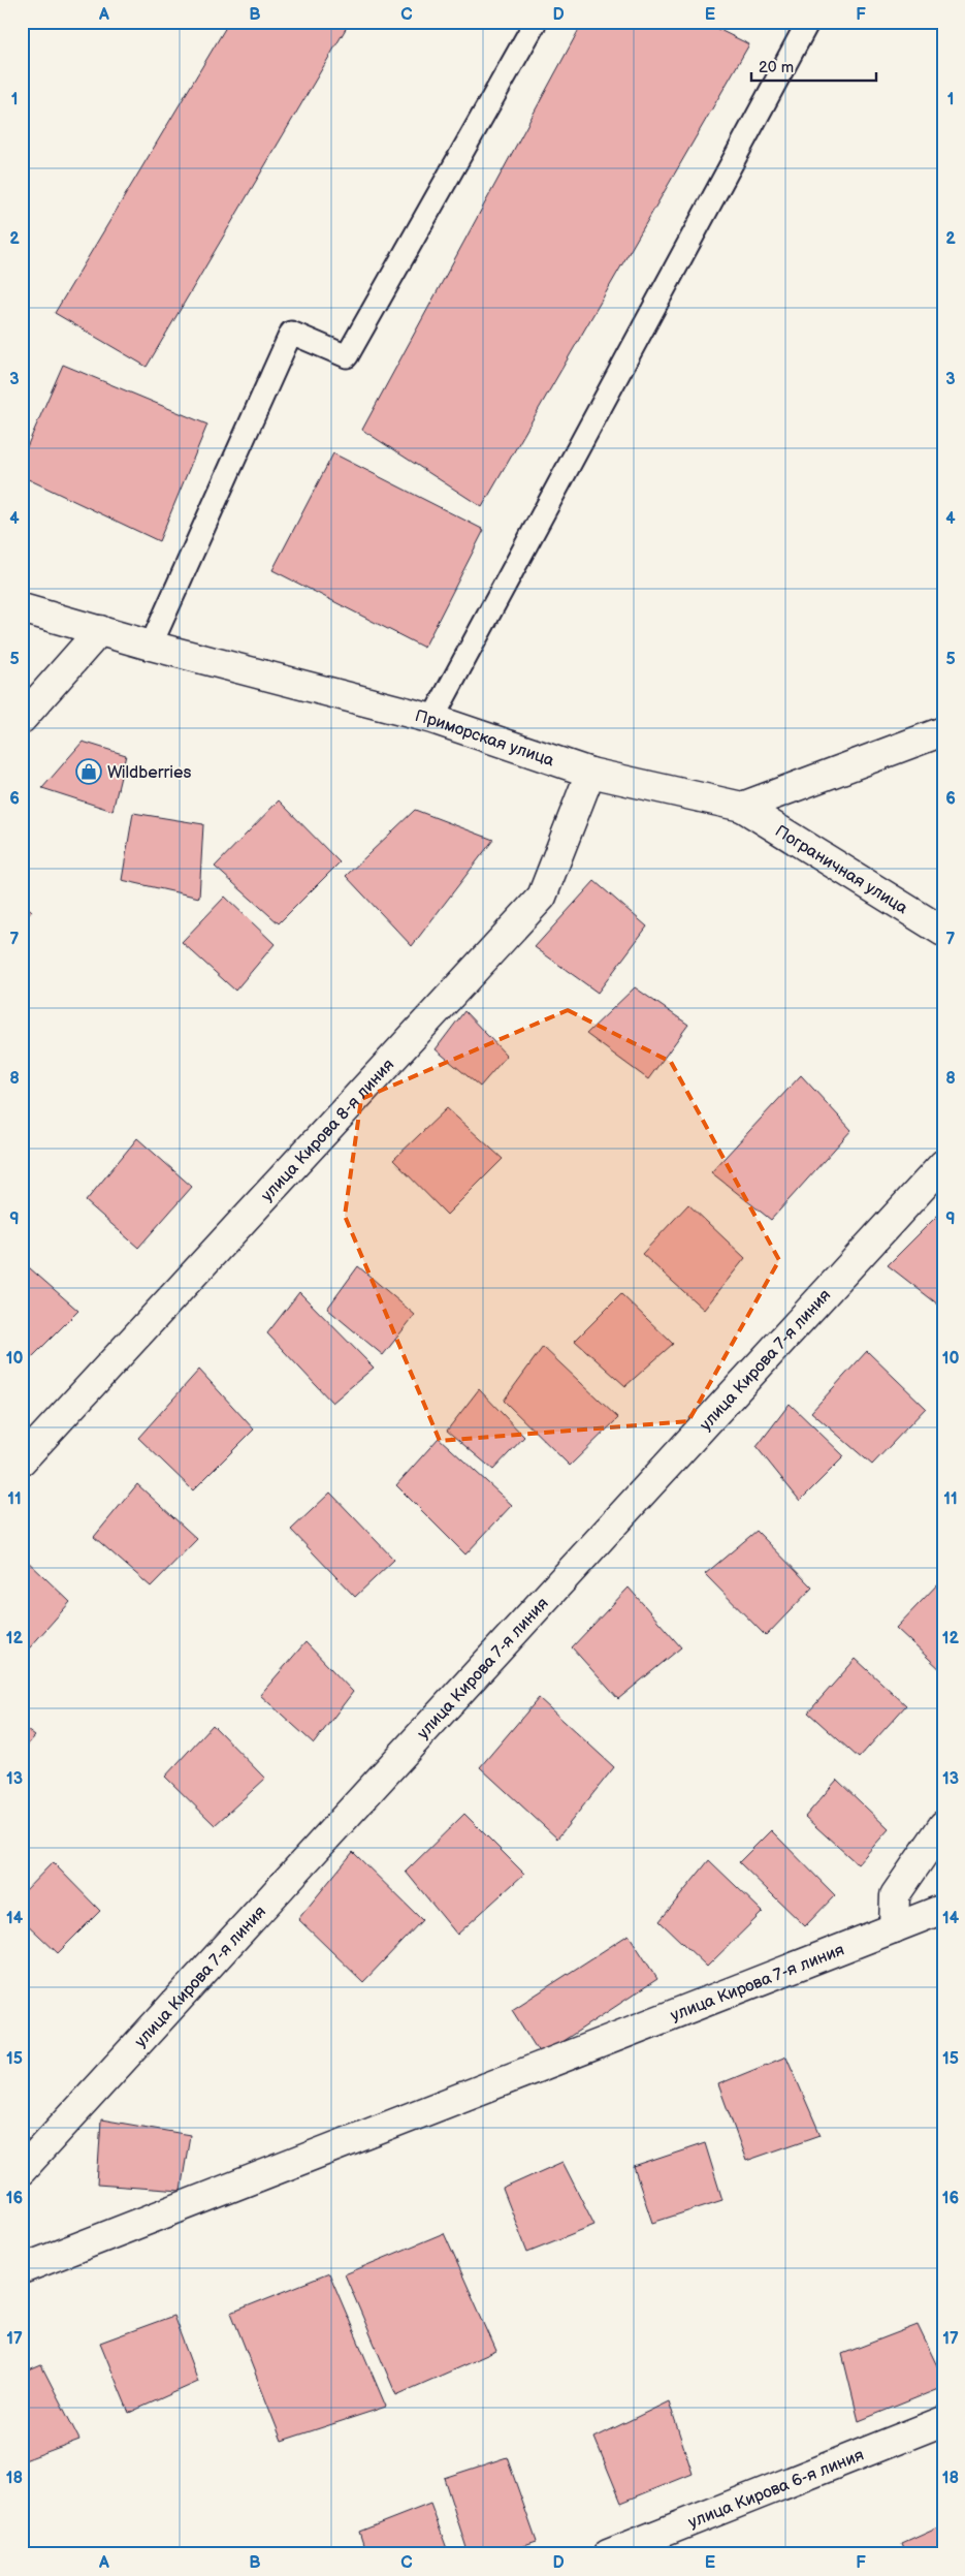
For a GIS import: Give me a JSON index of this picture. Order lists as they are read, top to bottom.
{
  "streets": {
    "street": [
      "Приморская улица",
      "Пограничная улица",
      "улица Кирова 8-я линия",
      "улица Кирова 7-я линия",
      "улица Кирова 6-я линия"
    ]
  },
  "crossings": [
    ["Приморская улица", "Пограничная улица"],
    ["Приморская улица", "улица Кирова 8-я линия"]
  ],
  "places": {
    "shop": ["Wildberries"]
  },
  "scale_bar": "20 m",
  "grid": {
    "columns": [
      "A",
      "B",
      "C",
      "D",
      "E",
      "F"
    ],
    "rows": [
      "1",
      "2",
      "3",
      "4",
      "5",
      "6",
      "7",
      "8",
      "9",
      "10",
      "11",
      "12",
      "13",
      "14",
      "15",
      "16",
      "17",
      "18"
    ]
  }
}
